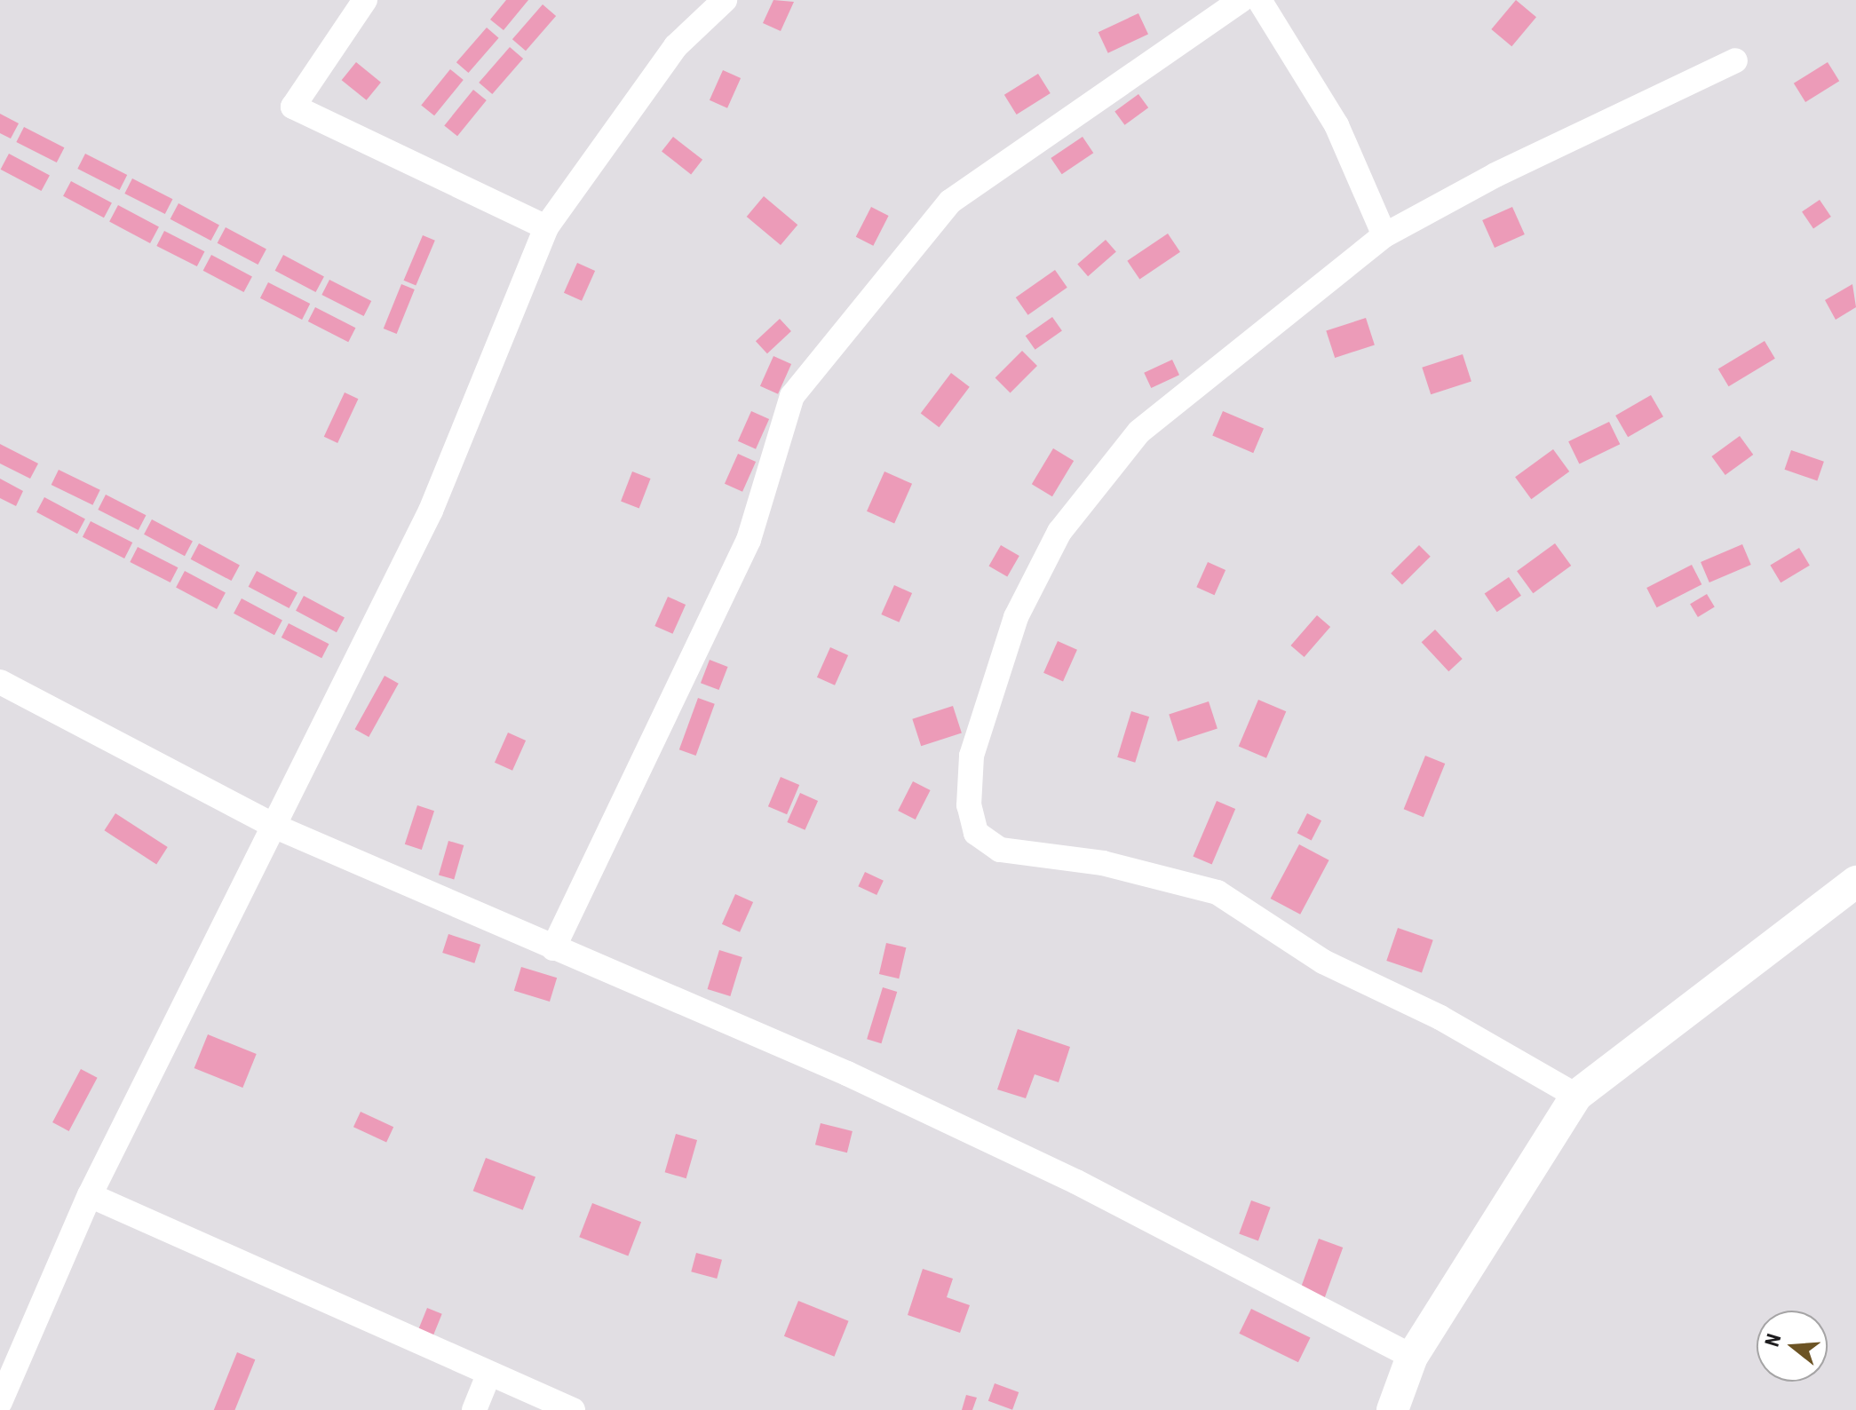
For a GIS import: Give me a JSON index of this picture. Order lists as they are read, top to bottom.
{
  "north": "left"
}
